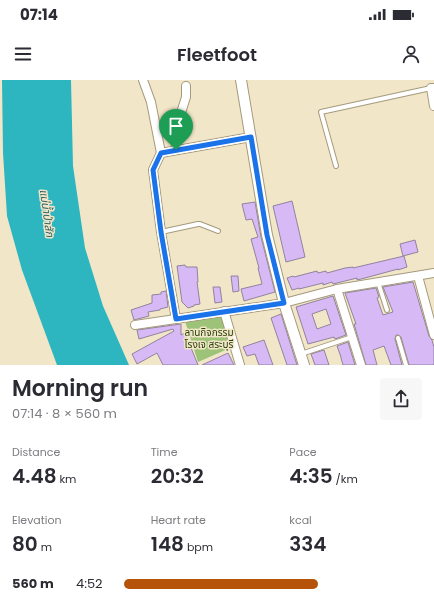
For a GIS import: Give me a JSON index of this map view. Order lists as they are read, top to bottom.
{
  "water": ["แม่น้ำป่าสัก"],
  "parks": ["ลานกิจกรรม โรงเจ สระบุรี"],
  "page": {
    "status": "07:14",
    "header": "Fleetfoot",
    "heading": ["Morning run", "07:14 · 8 × 560 m"],
    "stats": [
      ["Distance", "4.48 km"],
      ["Time", "20:32"],
      ["Pace", "4:35 /km"],
      ["Elevation", "80 m"],
      ["Heart rate", "148 bpm"],
      ["kcal", "334"]
    ],
    "list": [
      {
        "name": "560 m",
        "note": "4:52"
      }
    ]
  }
}
